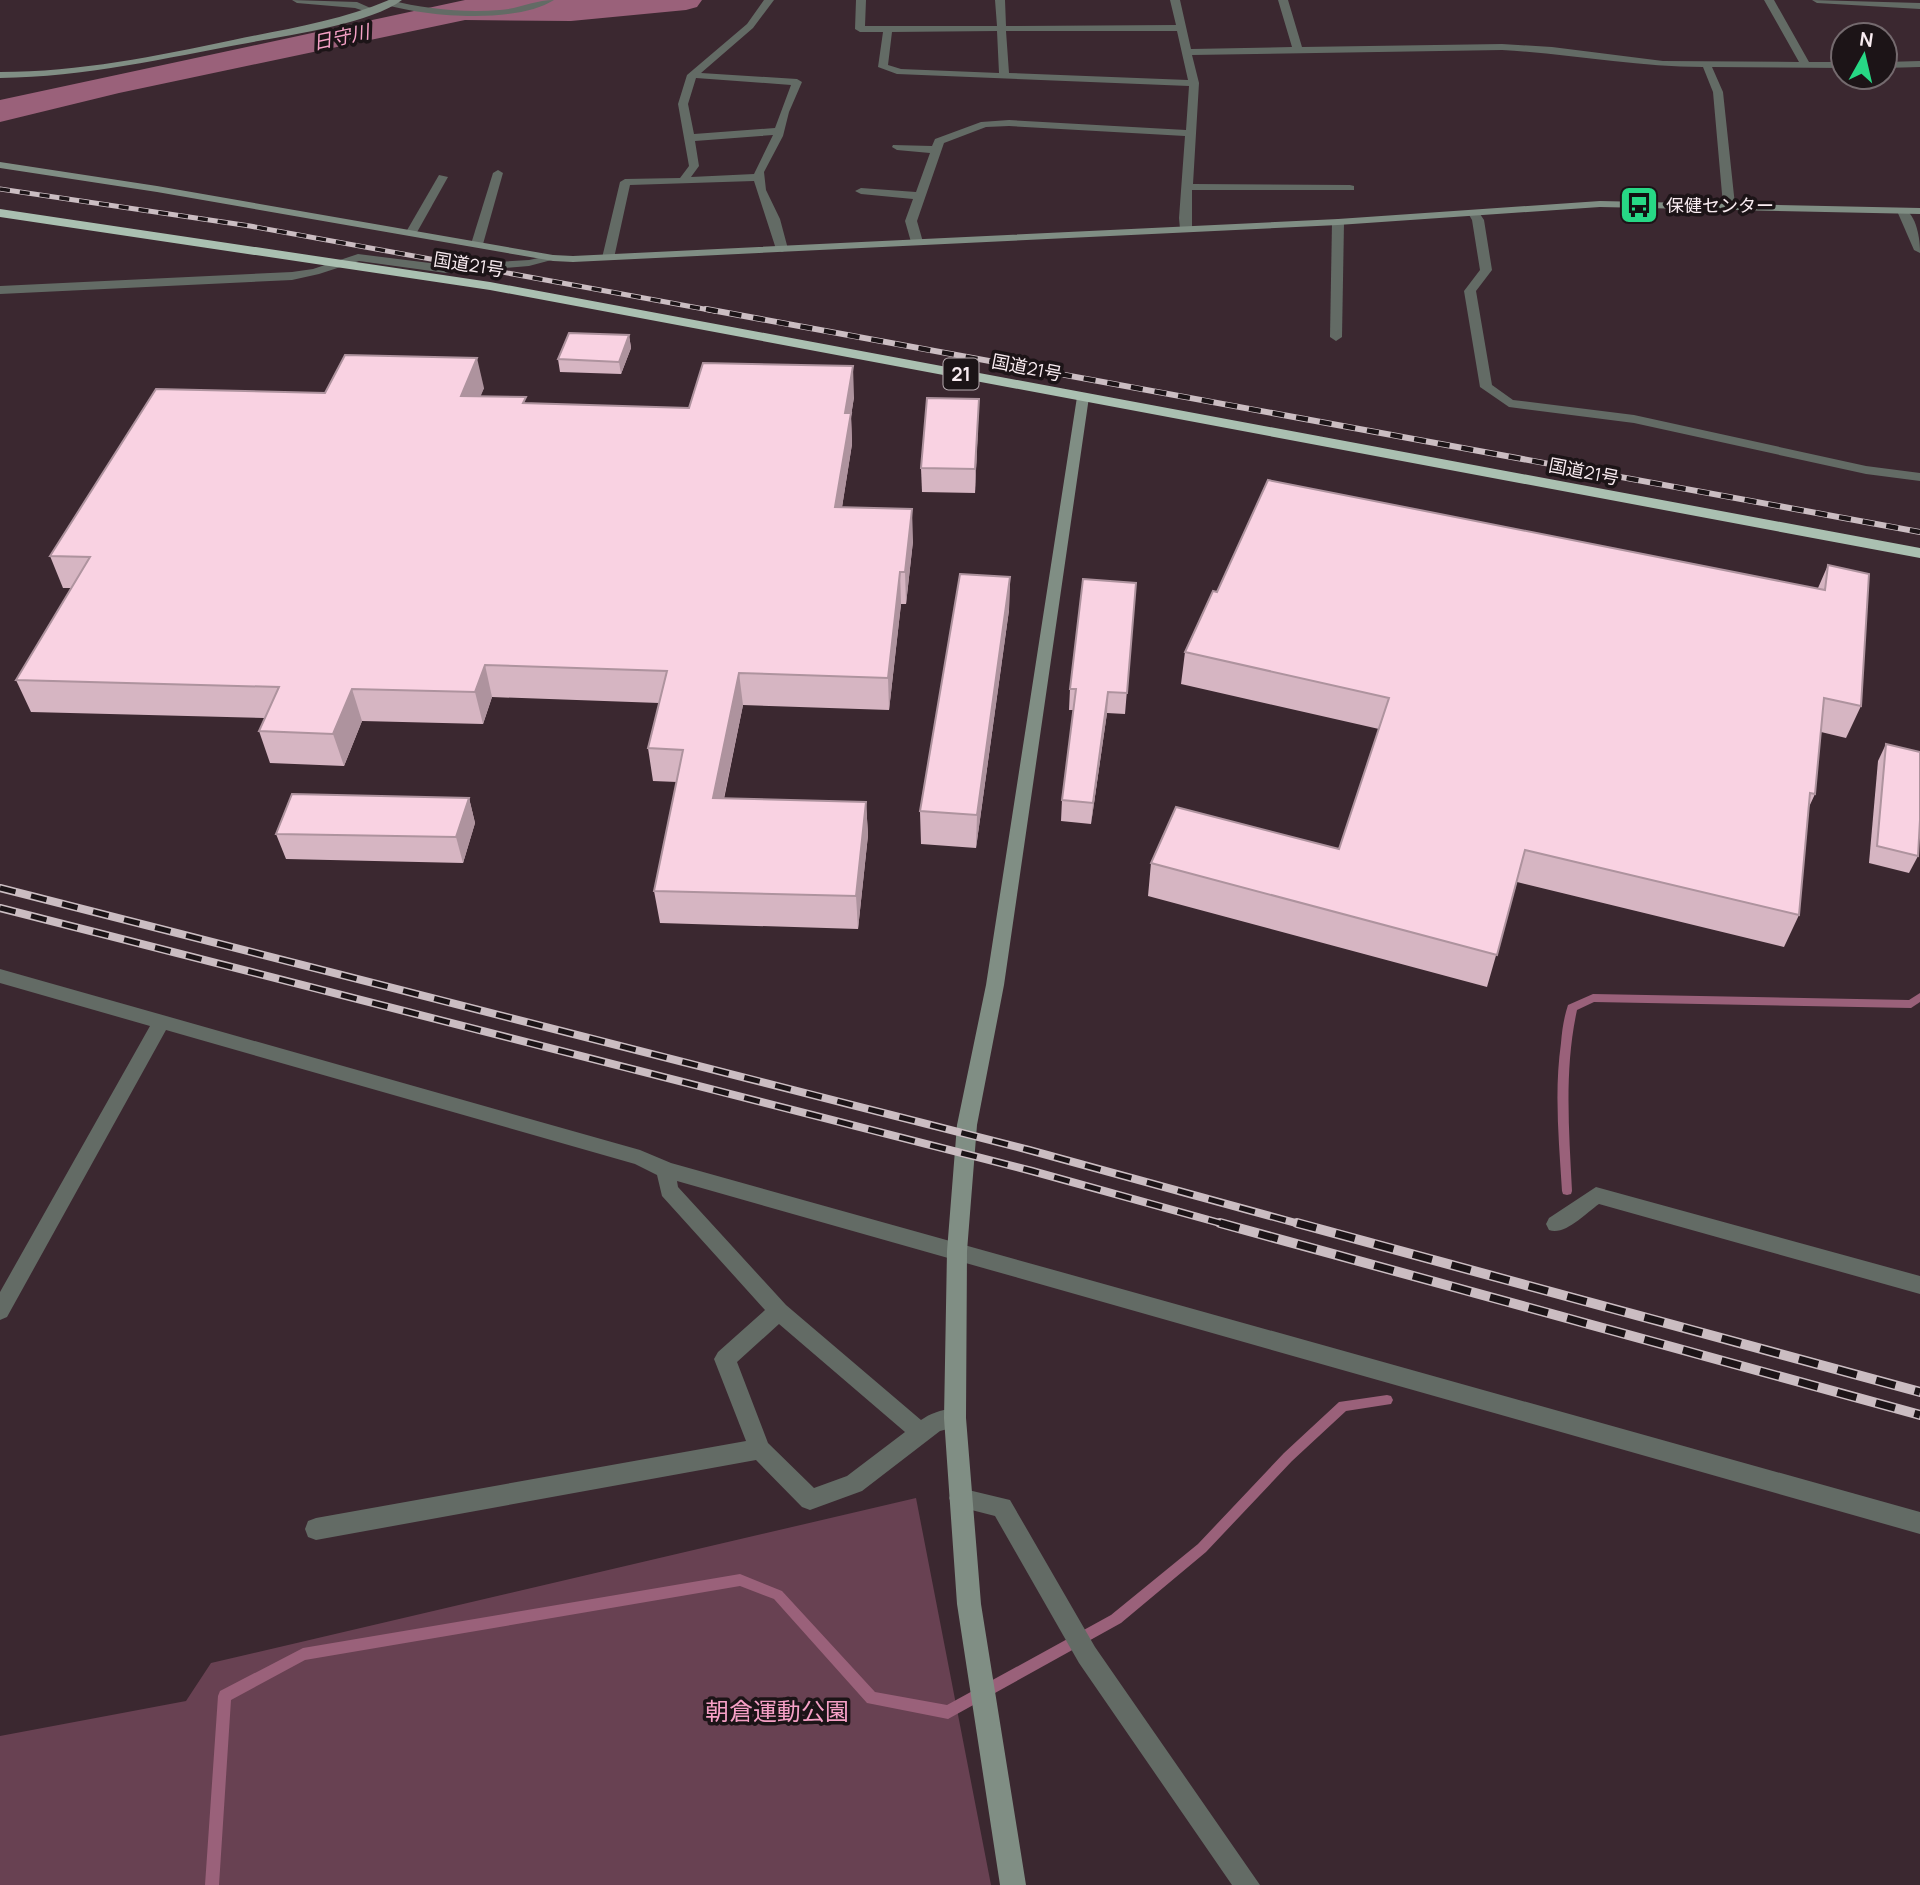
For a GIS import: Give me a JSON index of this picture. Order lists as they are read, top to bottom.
{
  "streets": {
    "highway": ["国道21号", "21"]
  },
  "water": ["日守川"],
  "parks": ["朝倉運動公園"],
  "places": {
    "bus stop": ["保健センター"]
  },
  "north": "top"
}
